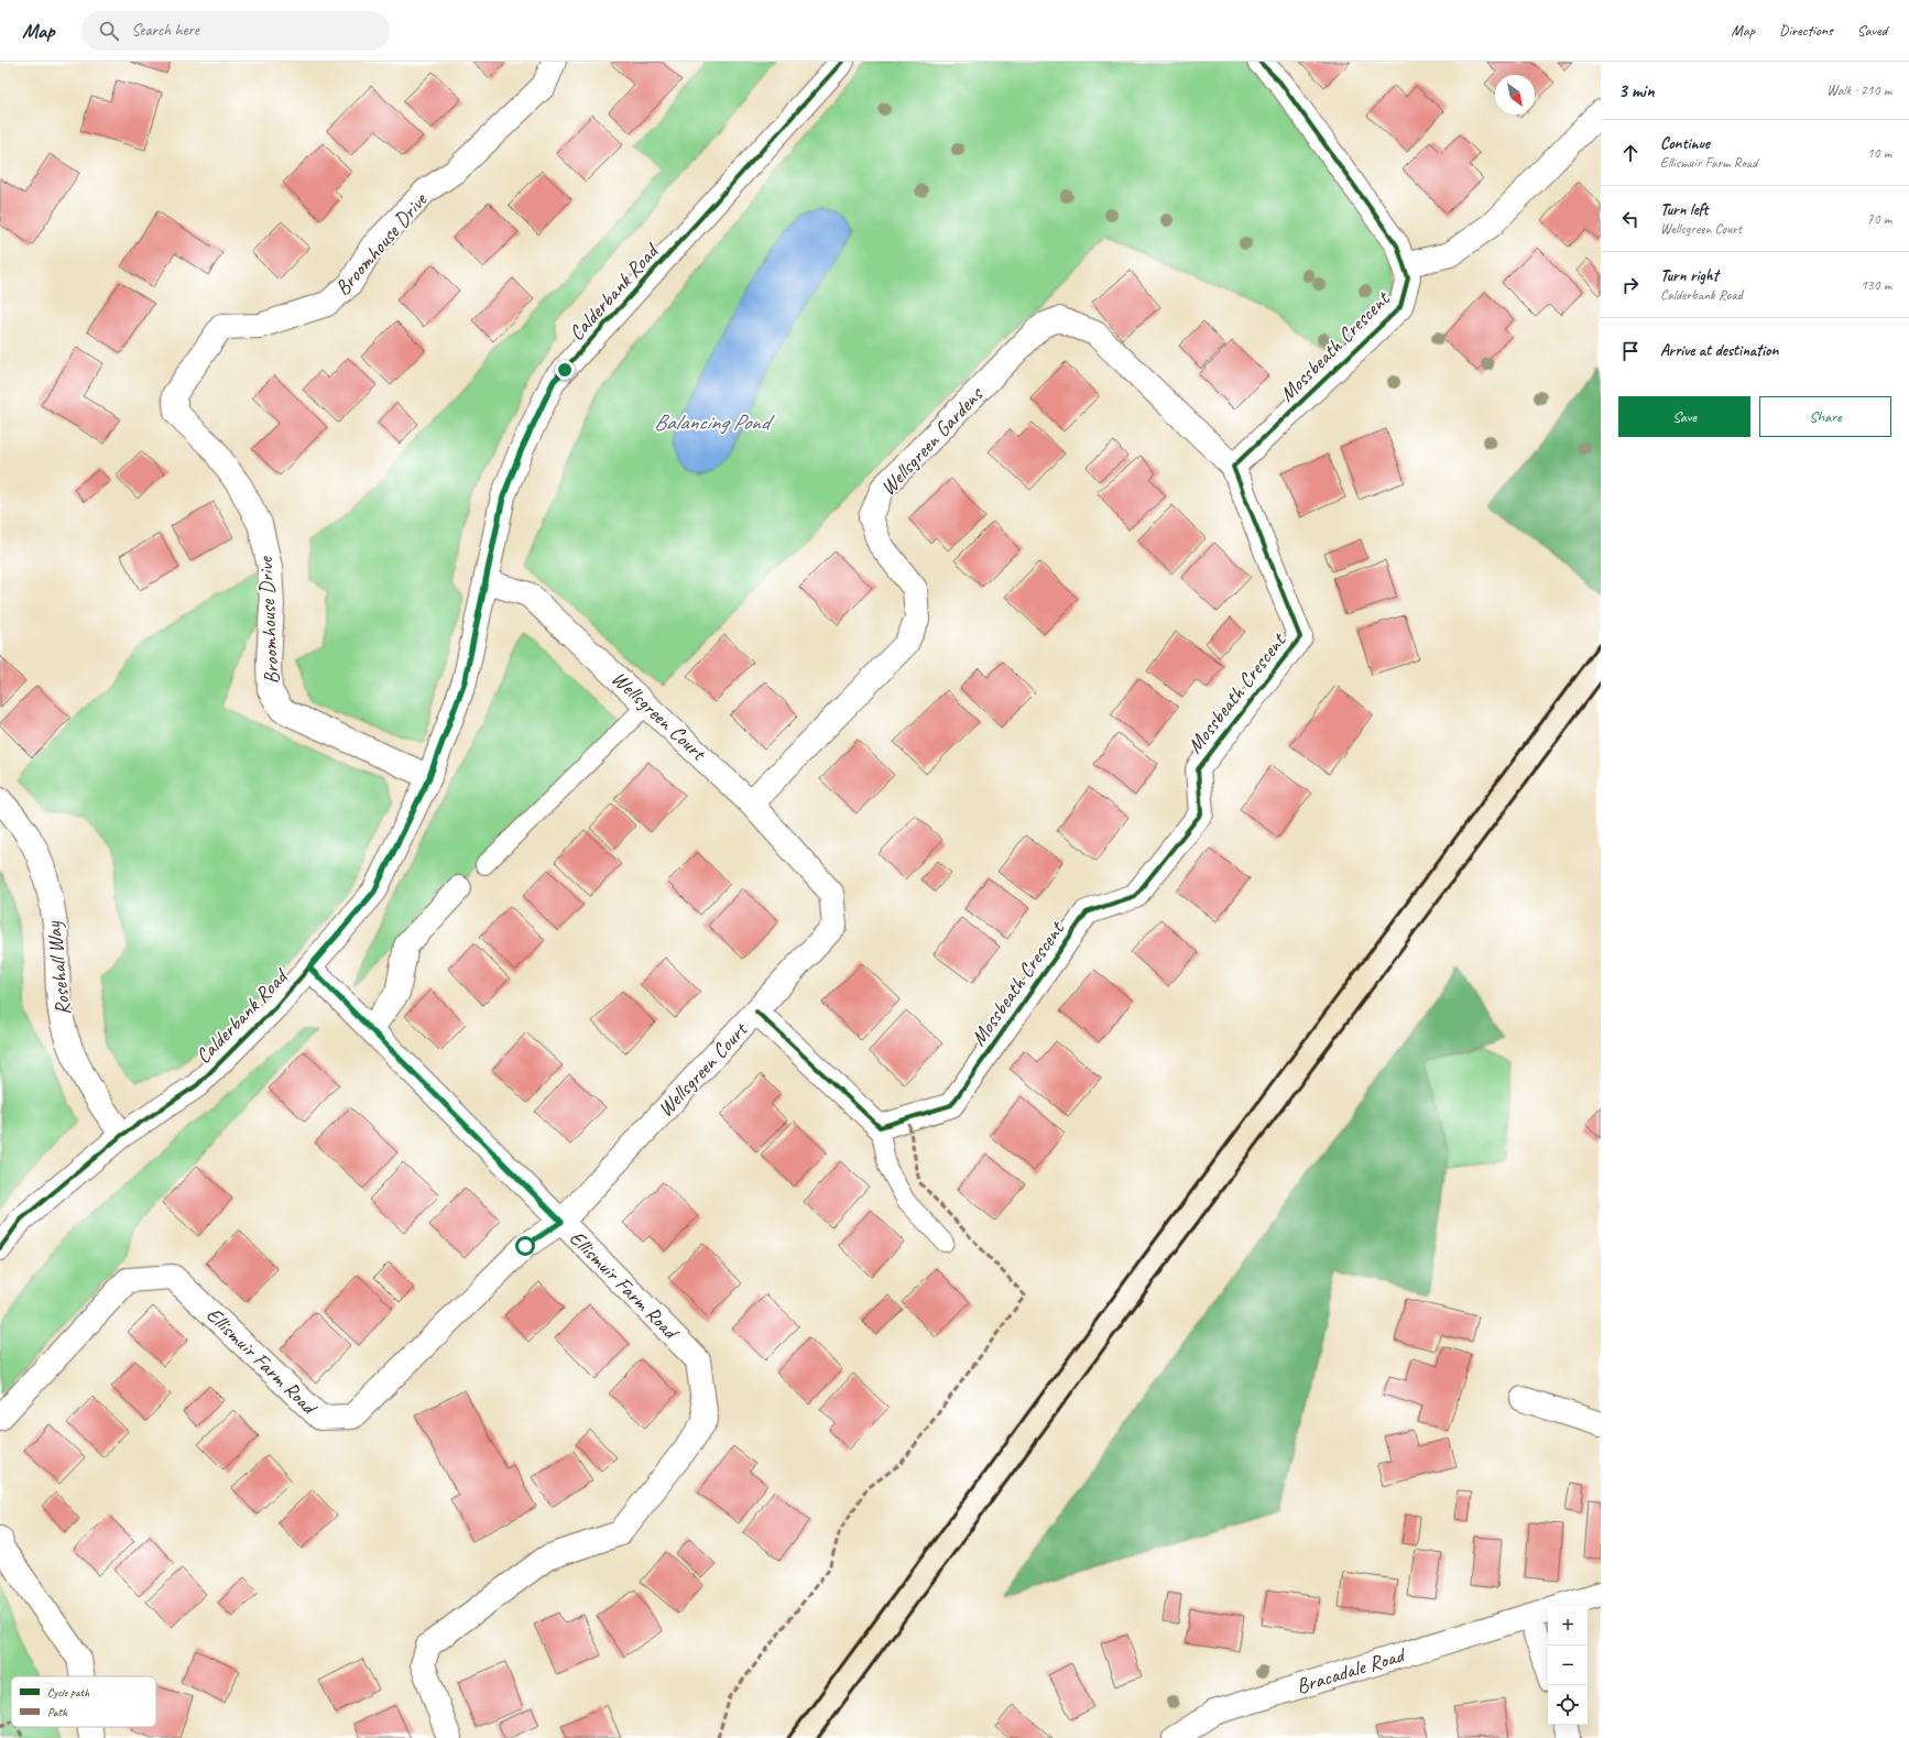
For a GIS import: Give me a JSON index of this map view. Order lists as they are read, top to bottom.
{
  "streets": {
    "street": [
      "Broomhouse Drive",
      "Calderbank Road",
      "Mossbeath Crescent",
      "Wellsgreen Gardens",
      "Wellsgreen Court",
      "Rosehall Way",
      "Ellismuir Farm Road",
      "Bracadale Road"
    ]
  },
  "crossings": [
    ["Broomhouse Drive", "Calderbank Road"],
    ["Calderbank Road", "Wellsgreen Court"],
    ["Calderbank Road", "Rosehall Way"],
    ["Mossbeath Crescent", "Wellsgreen Gardens"],
    ["Wellsgreen Gardens", "Wellsgreen Court"],
    ["Wellsgreen Court", "Ellismuir Farm Road"]
  ],
  "water": ["Balancing Pond"],
  "legend": ["Cycle path", "Path"],
  "north": "bottom right",
  "page": {
    "header": "Map",
    "search": "Search here",
    "nav": ["Map", "Directions", "Saved"],
    "heading": ["3 min", "Walk · 210 m"],
    "list": [
      ["Continue", "Ellismuir Farm Road", "10 m"],
      ["Turn left", "Wellsgreen Court", "70 m"],
      ["Turn right", "Calderbank Road", "130 m"],
      "Arrive at destination"
    ],
    "buttons": ["Save", "Share"],
    "map_buttons": ["+", "−"]
  }
}
